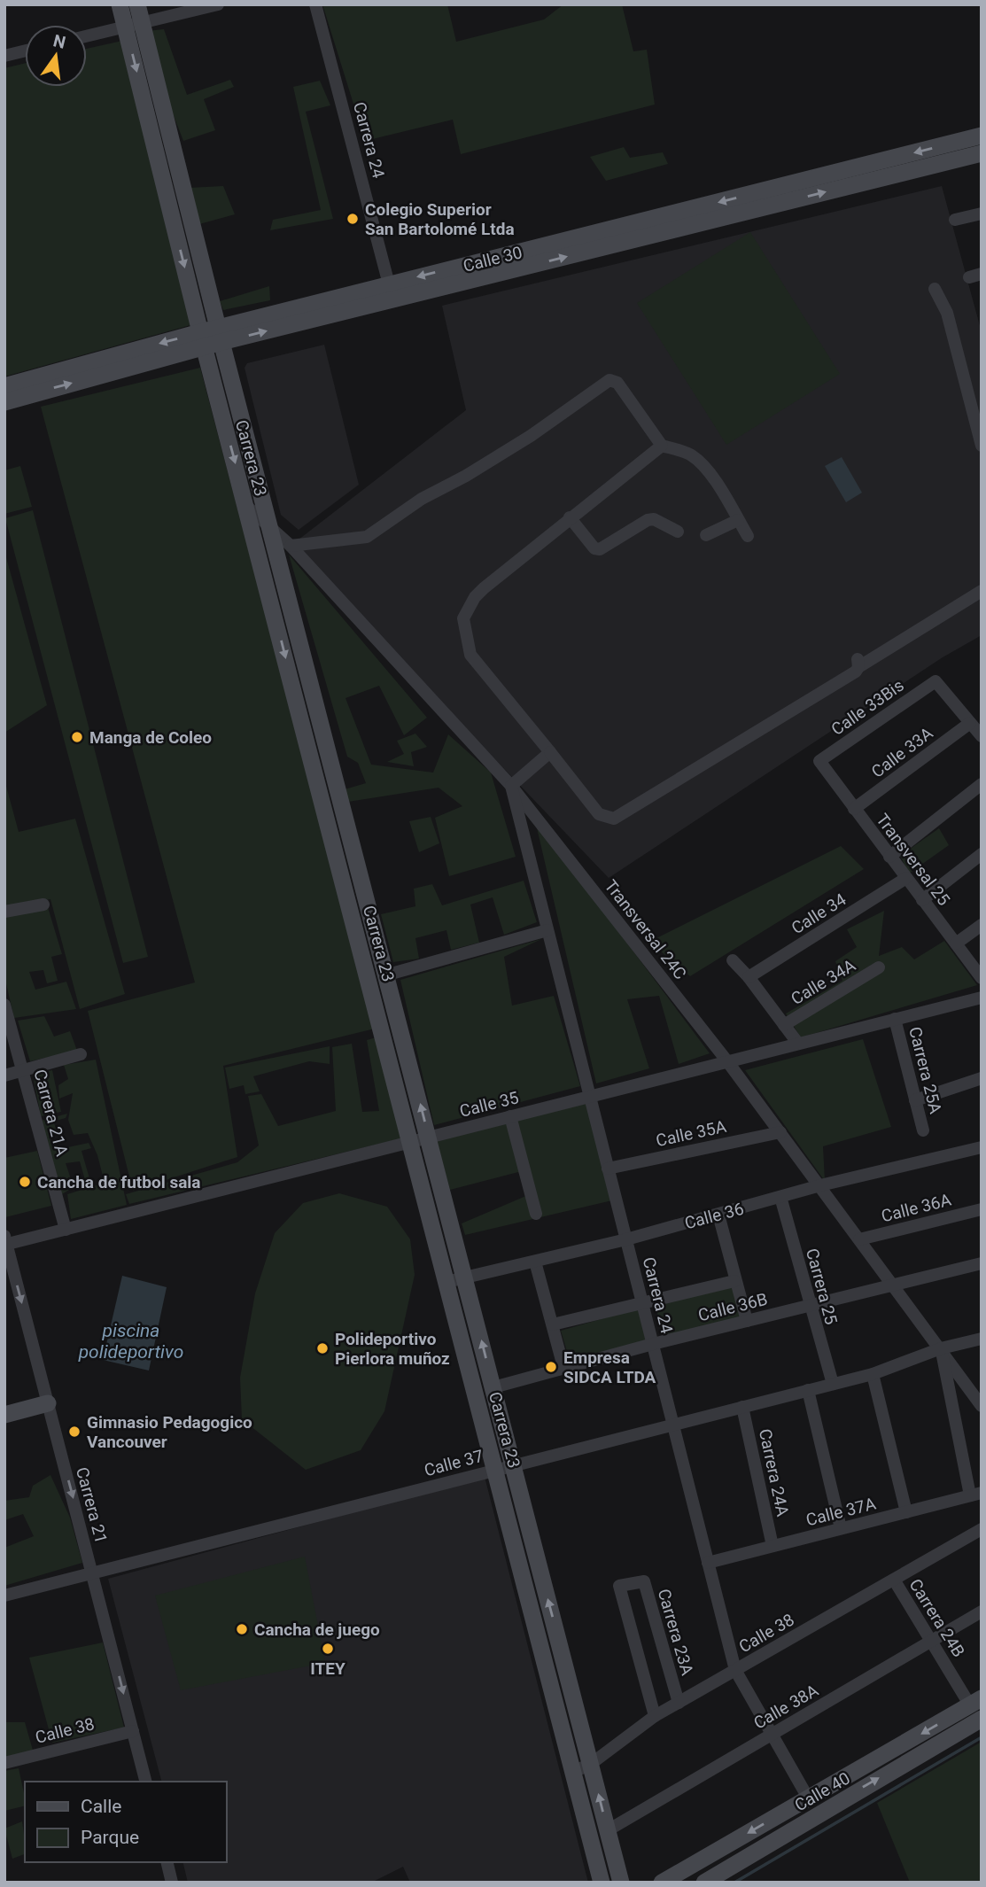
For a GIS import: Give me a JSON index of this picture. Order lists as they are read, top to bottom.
{
  "streets": {
    "street": [
      "Carrera 24",
      "Calle 30",
      "Carrera 23",
      "Calle 33Bis",
      "Calle 33A",
      "Transversal 25",
      "Calle 34",
      "Transversal 24C",
      "Calle 34A",
      "Carrera 25A",
      "Calle 35",
      "Carrera 21A",
      "Calle 35A",
      "Calle 36A",
      "Calle 36",
      "Carrera 25",
      "Calle 36B",
      "Calle 37",
      "Carrera 24A",
      "Carrera 21",
      "Calle 37A",
      "Carrera 24B",
      "Carrera 23A",
      "Calle 38",
      "Calle 38A",
      "Calle 40"
    ]
  },
  "crossings": [
    ["Carrera 24", "Calle 30"],
    ["Carrera 24", "Transversal 24C"],
    ["Carrera 24", "Calle 35"],
    ["Carrera 24", "Calle 35A"],
    ["Carrera 24", "Calle 36"],
    ["Carrera 24", "Calle 36B"],
    ["Carrera 24", "Calle 37"],
    ["Carrera 24", "Calle 37A"],
    ["Carrera 24", "Calle 38"],
    ["Carrera 24", "Calle 38A"],
    ["Carrera 24", "Calle 40"],
    ["Calle 30", "Carrera 23"],
    ["Carrera 23", "Transversal 24C"],
    ["Carrera 23", "Calle 35"],
    ["Carrera 23", "Calle 36"],
    ["Carrera 23", "Calle 36B"],
    ["Carrera 23", "Calle 37"],
    ["Carrera 23", "Calle 38"],
    ["Carrera 23", "Calle 38A"],
    ["Calle 33Bis", "Calle 33A"],
    ["Calle 33Bis", "Transversal 25"],
    ["Calle 33A", "Transversal 25"],
    ["Transversal 25", "Calle 34"],
    ["Transversal 24C", "Calle 35"],
    ["Transversal 24C", "Calle 35A"],
    ["Transversal 24C", "Calle 36A"],
    ["Transversal 24C", "Calle 36"],
    ["Transversal 24C", "Calle 36B"],
    ["Transversal 24C", "Calle 37"],
    ["Carrera 25A", "Calle 35"],
    ["Calle 35", "Carrera 21A"],
    ["Calle 35", "Carrera 21"],
    ["Calle 36", "Carrera 25"],
    ["Carrera 25", "Calle 36B"],
    ["Carrera 25", "Calle 37"],
    ["Calle 37", "Carrera 24A"],
    ["Calle 37", "Carrera 21"],
    ["Carrera 24A", "Calle 37A"],
    ["Carrera 21", "Calle 38"],
    ["Carrera 24B", "Calle 38"],
    ["Carrera 24B", "Calle 38A"],
    ["Carrera 24B", "Calle 40"],
    ["Carrera 23A", "Calle 38"]
  ],
  "one_way": ["Carrera 21"],
  "water": ["piscina polideportivo"],
  "places": [
    "Colegio Superior San Bartolomé Ltda",
    "Manga de Coleo",
    "Cancha de futbol sala",
    "Polideportivo Pierlora muñoz",
    "Empresa SIDCA LTDA",
    "Gimnasio Pedagogico Vancouver",
    "Cancha de juego",
    "ITEY"
  ],
  "legend": ["Calle", "Parque"],
  "north": "top"
}
